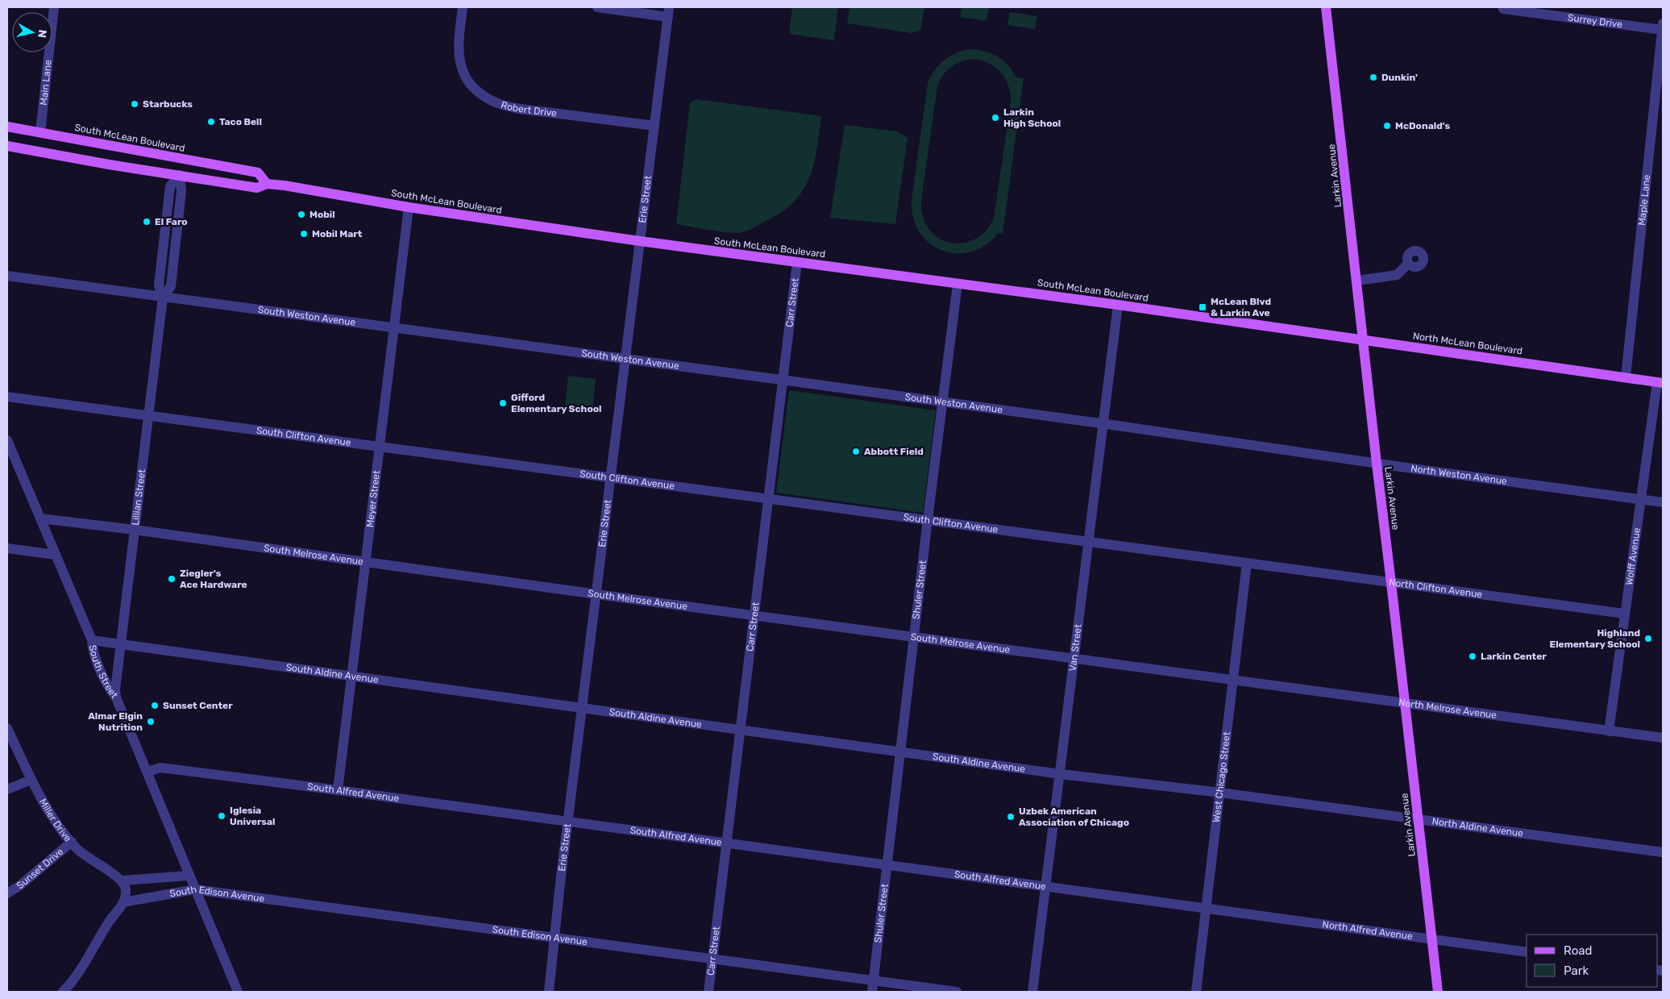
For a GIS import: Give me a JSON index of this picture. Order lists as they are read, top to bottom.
{
  "streets": {
    "main road": ["South McLean Boulevard", "Larkin Avenue", "North McLean Boulevard"],
    "street": [
      "Surrey Drive",
      "Main Lane",
      "Robert Drive",
      "Erie Street",
      "Maple Lane",
      "Carr Street",
      "South Weston Avenue",
      "South Clifton Avenue",
      "North Weston Avenue",
      "Lillian Street",
      "Meyer Street",
      "South Melrose Avenue",
      "Wolff Avenue",
      "North Clifton Avenue",
      "Shuler Street",
      "Van Street",
      "South Street",
      "South Aldine Avenue",
      "North Melrose Avenue",
      "West Chicago Street",
      "South Alfred Avenue",
      "Miller Drive",
      "North Aldine Avenue",
      "Sunset Drive",
      "South Edison Avenue",
      "North Alfred Avenue"
    ]
  },
  "crossings": [
    ["Surrey Drive", "Maple Lane"],
    ["Main Lane", "South McLean Boulevard"],
    ["Robert Drive", "Erie Street"],
    ["South McLean Boulevard", "Erie Street"],
    ["South McLean Boulevard", "Carr Street"],
    ["South McLean Boulevard", "North McLean Boulevard"],
    ["South McLean Boulevard", "Lillian Street"],
    ["South McLean Boulevard", "Meyer Street"],
    ["South McLean Boulevard", "Shuler Street"],
    ["South McLean Boulevard", "Van Street"],
    ["Larkin Avenue", "North McLean Boulevard"],
    ["Larkin Avenue", "North Weston Avenue"],
    ["Larkin Avenue", "North Clifton Avenue"],
    ["Larkin Avenue", "North Melrose Avenue"],
    ["Larkin Avenue", "North Aldine Avenue"],
    ["Larkin Avenue", "North Alfred Avenue"],
    ["Erie Street", "South Weston Avenue"],
    ["Erie Street", "South Clifton Avenue"],
    ["Erie Street", "South Melrose Avenue"],
    ["Erie Street", "South Aldine Avenue"],
    ["Erie Street", "South Alfred Avenue"],
    ["Erie Street", "South Edison Avenue"],
    ["Maple Lane", "North McLean Boulevard"],
    ["Carr Street", "South Weston Avenue"],
    ["Carr Street", "South Clifton Avenue"],
    ["Carr Street", "South Melrose Avenue"],
    ["Carr Street", "South Aldine Avenue"],
    ["Carr Street", "South Alfred Avenue"],
    ["Carr Street", "South Edison Avenue"],
    ["South Weston Avenue", "North Weston Avenue"],
    ["South Weston Avenue", "Lillian Street"],
    ["South Weston Avenue", "Meyer Street"],
    ["South Weston Avenue", "Shuler Street"],
    ["South Weston Avenue", "Van Street"],
    ["North McLean Boulevard", "Wolff Avenue"],
    ["South Clifton Avenue", "Lillian Street"],
    ["South Clifton Avenue", "Meyer Street"],
    ["South Clifton Avenue", "North Clifton Avenue"],
    ["South Clifton Avenue", "Shuler Street"],
    ["South Clifton Avenue", "Van Street"],
    ["South Clifton Avenue", "West Chicago Street"],
    ["North Weston Avenue", "Wolff Avenue"],
    ["Lillian Street", "South Melrose Avenue"],
    ["Lillian Street", "South Street"],
    ["Lillian Street", "South Aldine Avenue"],
    ["Meyer Street", "South Melrose Avenue"],
    ["Meyer Street", "South Aldine Avenue"],
    ["Meyer Street", "South Alfred Avenue"],
    ["South Melrose Avenue", "Shuler Street"],
    ["South Melrose Avenue", "Van Street"],
    ["South Melrose Avenue", "South Street"],
    ["South Melrose Avenue", "North Melrose Avenue"],
    ["South Melrose Avenue", "West Chicago Street"],
    ["Wolff Avenue", "North Clifton Avenue"],
    ["Wolff Avenue", "North Melrose Avenue"],
    ["North Clifton Avenue", "West Chicago Street"],
    ["Shuler Street", "South Aldine Avenue"],
    ["Shuler Street", "South Alfred Avenue"],
    ["Shuler Street", "South Edison Avenue"],
    ["Van Street", "South Aldine Avenue"],
    ["Van Street", "South Alfred Avenue"],
    ["South Street", "South Aldine Avenue"],
    ["South Street", "South Alfred Avenue"],
    ["South Street", "South Edison Avenue"],
    ["South Aldine Avenue", "West Chicago Street"],
    ["South Aldine Avenue", "North Aldine Avenue"],
    ["North Melrose Avenue", "West Chicago Street"],
    ["West Chicago Street", "South Alfred Avenue"],
    ["West Chicago Street", "North Aldine Avenue"],
    ["West Chicago Street", "North Alfred Avenue"],
    ["South Alfred Avenue", "North Alfred Avenue"],
    ["Miller Drive", "Sunset Drive"],
    ["Miller Drive", "South Edison Avenue"]
  ],
  "places": {
    "other": [
      "Dunkin'",
      "Starbucks",
      "Larkin High School",
      "Taco Bell",
      "McDonald's",
      "Mobil",
      "El Faro",
      "Mobil Mart",
      "Gifford Elementary School",
      "Abbott Field",
      "Ziegler's Ace Hardware",
      "Highland Elementary School",
      "Larkin Center",
      "Sunset Center",
      "Almar Elgin Nutrition",
      "Iglesia Universal",
      "Uzbek American Association of Chicago"
    ],
    "transit": ["McLean Blvd & Larkin Ave"]
  },
  "legend": ["Road", "Park"],
  "north": "right"
}
